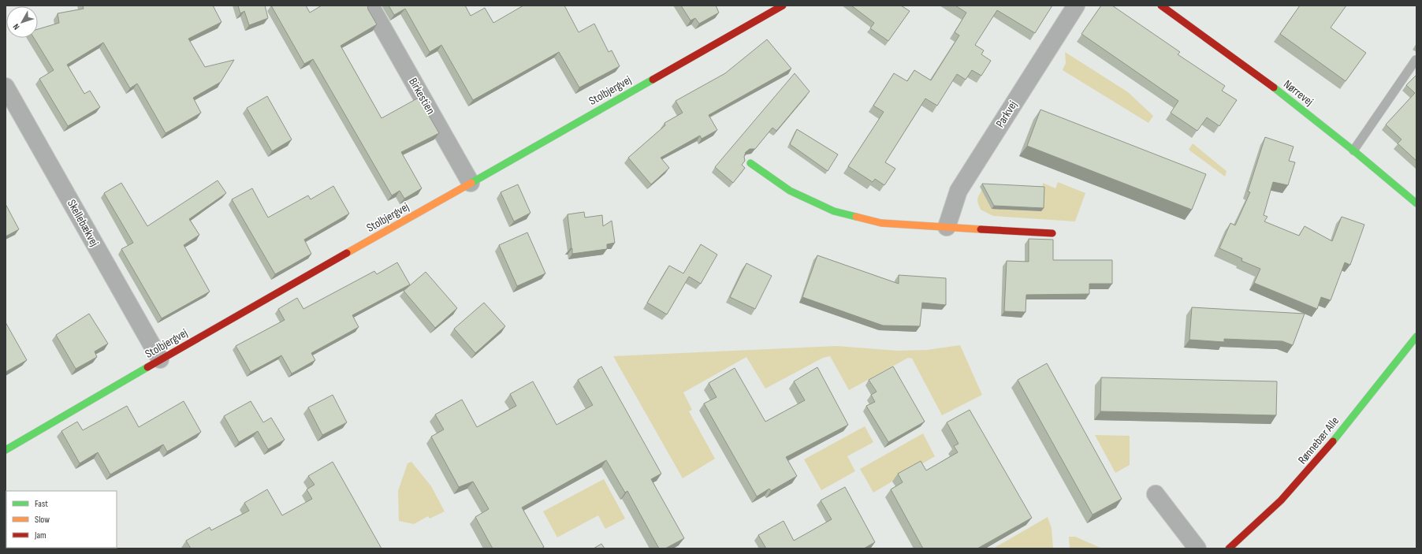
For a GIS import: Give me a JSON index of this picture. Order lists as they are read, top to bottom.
{
  "streets": {
    "street": [
      "Stolbjergvej",
      "Nørrevej",
      "Birkestien",
      "Parkvej",
      "Skellebækvej",
      "Rønnebær Alle"
    ]
  },
  "crossings": [
    ["Stolbjergvej", "Birkestien"],
    ["Stolbjergvej", "Skellebækvej"]
  ],
  "legend": ["Fast", "Slow", "Jam"],
  "north": "bottom left"
}
